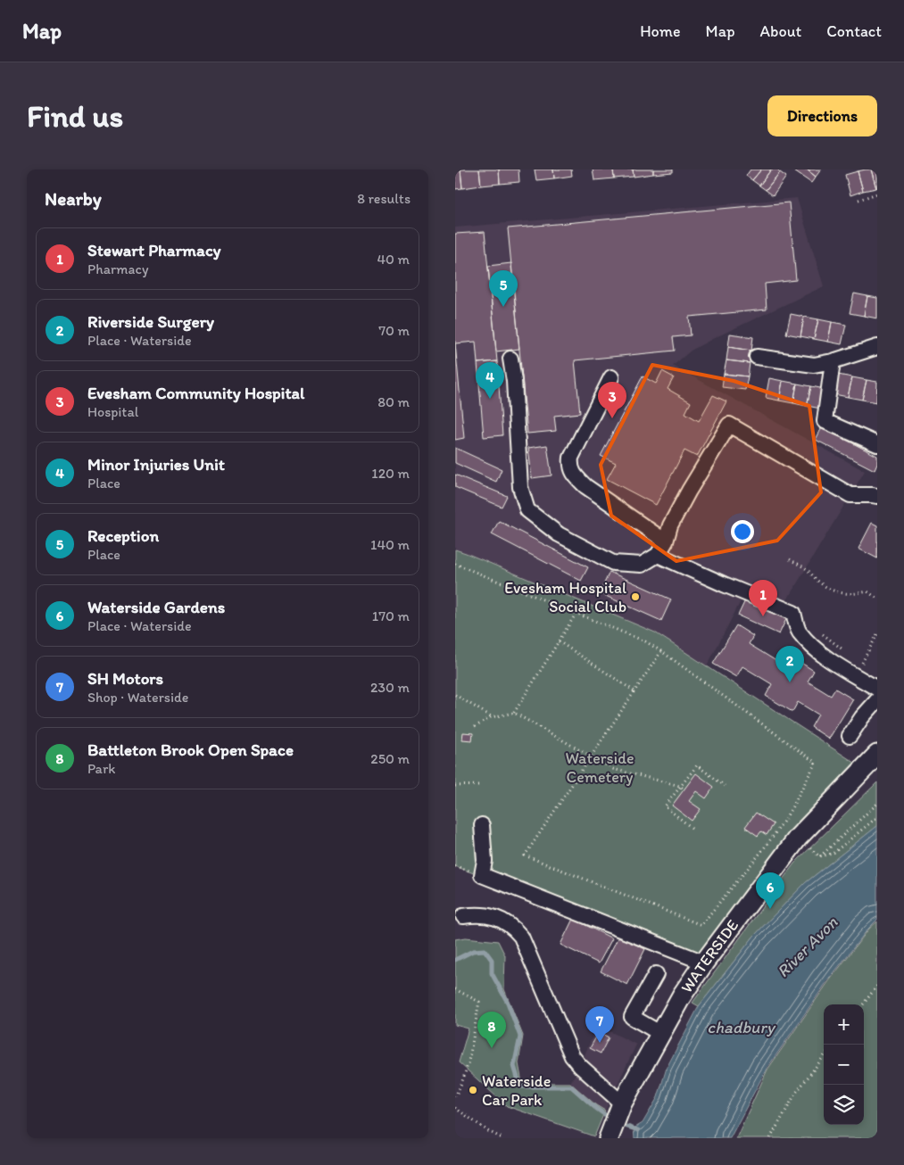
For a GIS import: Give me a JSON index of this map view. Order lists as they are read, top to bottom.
{
  "streets": {
    "main road": ["WATERSIDE"]
  },
  "water": ["River Avon", "chadbury"],
  "parks": ["Waterside Cemetery"],
  "places": ["Evesham Hospital Social Club", "Waterside Car Park"],
  "page": {
    "header": "Map",
    "nav": [
      "Home",
      "Map",
      "About",
      "Contact"
    ],
    "buttons": "Directions",
    "title": "Find us",
    "heading": ["Nearby", "8 results"],
    "list": [
      {
        "mark": "1",
        "name": "Stewart Pharmacy",
        "note": "Pharmacy",
        "value": "40 m"
      },
      {
        "mark": "2",
        "name": "Riverside Surgery",
        "note": "Place · Waterside",
        "value": "70 m"
      },
      {
        "mark": "3",
        "name": "Evesham Community Hospital",
        "note": "Hospital",
        "value": "80 m"
      },
      {
        "mark": "4",
        "name": "Minor Injuries Unit",
        "note": "Place",
        "value": "120 m"
      },
      {
        "mark": "5",
        "name": "Reception",
        "note": "Place",
        "value": "140 m"
      },
      {
        "mark": "6",
        "name": "Waterside Gardens",
        "note": "Place · Waterside",
        "value": "170 m"
      },
      {
        "mark": "7",
        "name": "SH Motors",
        "note": "Shop · Waterside",
        "value": "230 m"
      },
      {
        "mark": "8",
        "name": "Battleton Brook Open Space",
        "note": "Park",
        "value": "250 m"
      }
    ],
    "pins": [
      "5",
      "4",
      "3",
      "1",
      "2",
      "6",
      "7",
      "8"
    ],
    "map_buttons": ["+", "−"]
  }
}
